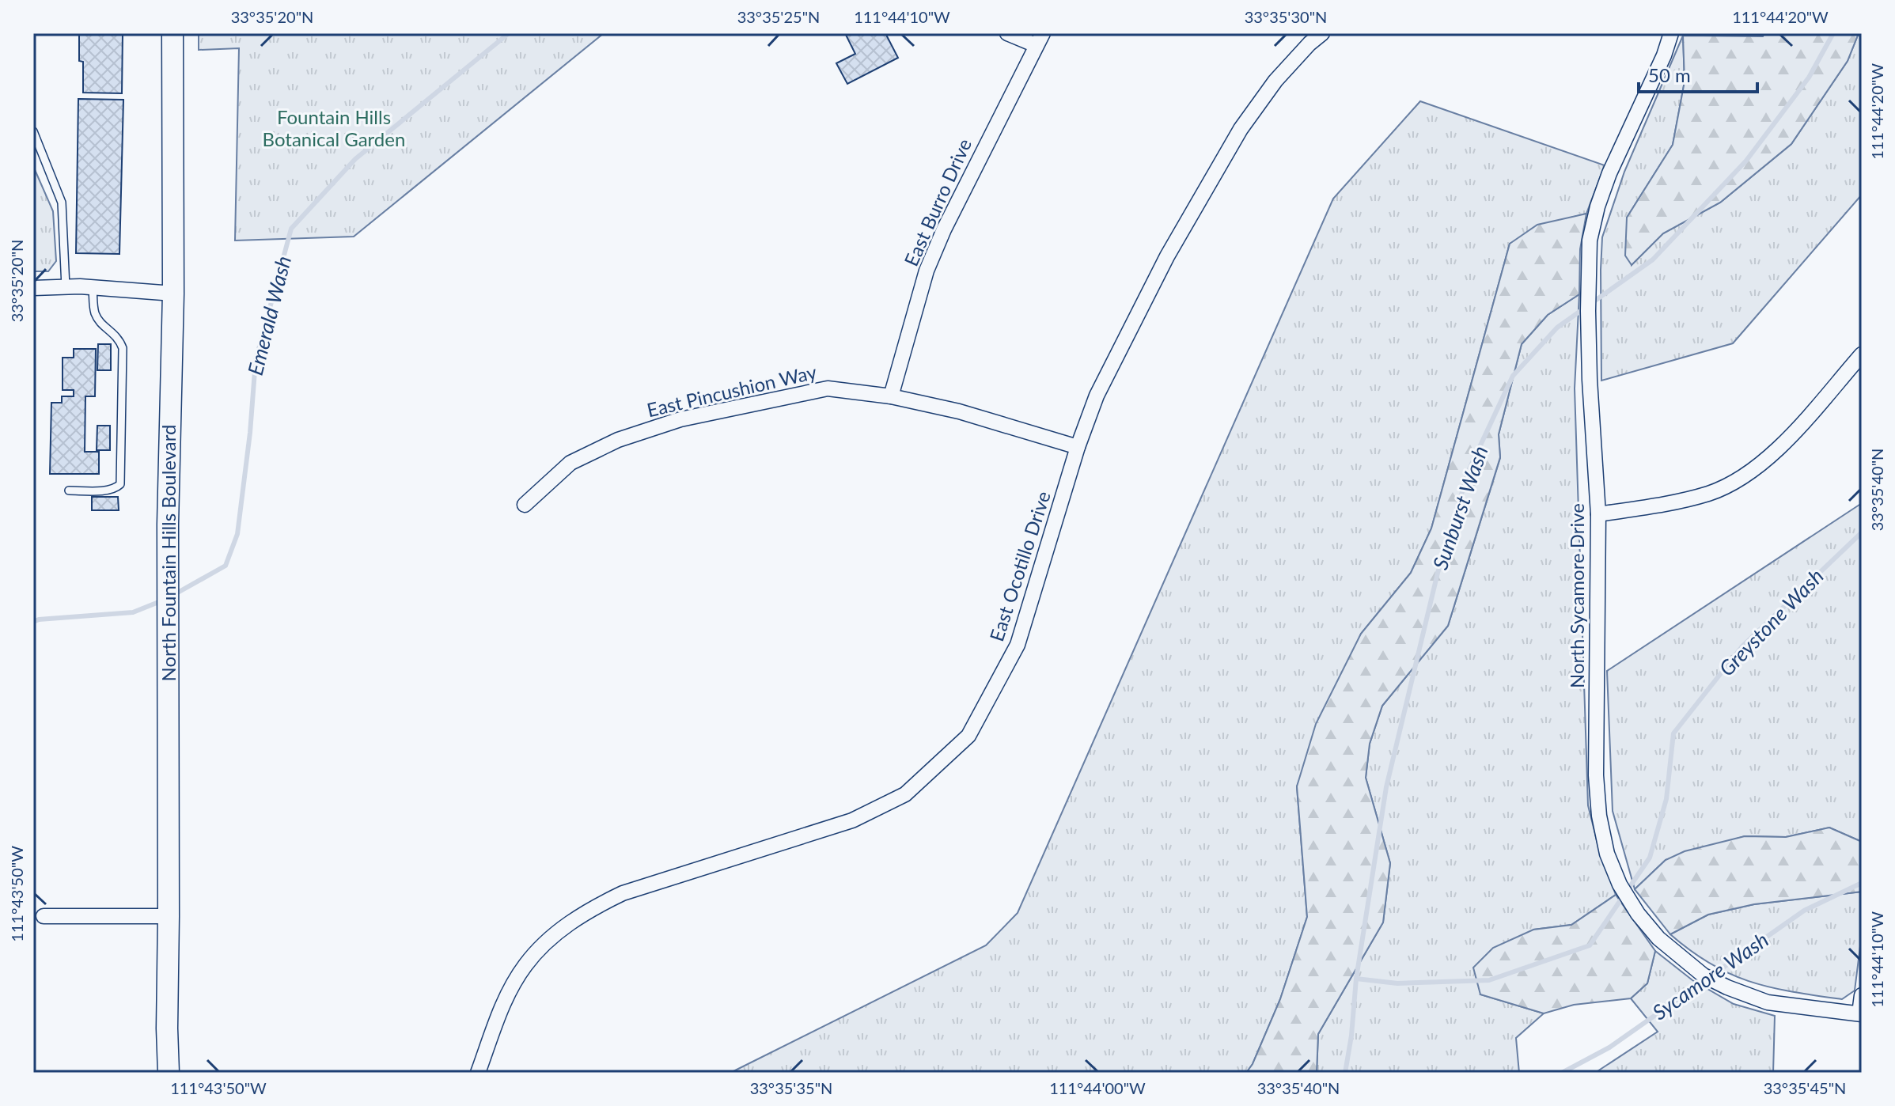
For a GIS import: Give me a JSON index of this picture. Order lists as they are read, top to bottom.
{
  "streets": {
    "main road": ["North Fountain Hills Boulevard"],
    "street": [
      "East Burro Drive",
      "East Pincushion Way",
      "East Ocotillo Drive",
      "North Sycamore Drive"
    ]
  },
  "crossings": [
    ["East Burro Drive", "East Pincushion Way"],
    ["East Pincushion Way", "East Ocotillo Drive"]
  ],
  "water": [
    "Emerald Wash",
    "Sunburst Wash",
    "Greystone Wash",
    "Sycamore Wash"
  ],
  "parks": ["Fountain Hills Botanical Garden"],
  "scale_bar": "50 m",
  "coordinates": [
    "33°35'20\"N",
    "33°35'25\"N",
    "111°44'10\"W",
    "33°35'30\"N",
    "111°44'20\"W",
    "33°35'40\"N",
    "111°43'50\"W",
    "33°35'35\"N",
    "111°44'00\"W",
    "33°35'45\"N"
  ]
}
